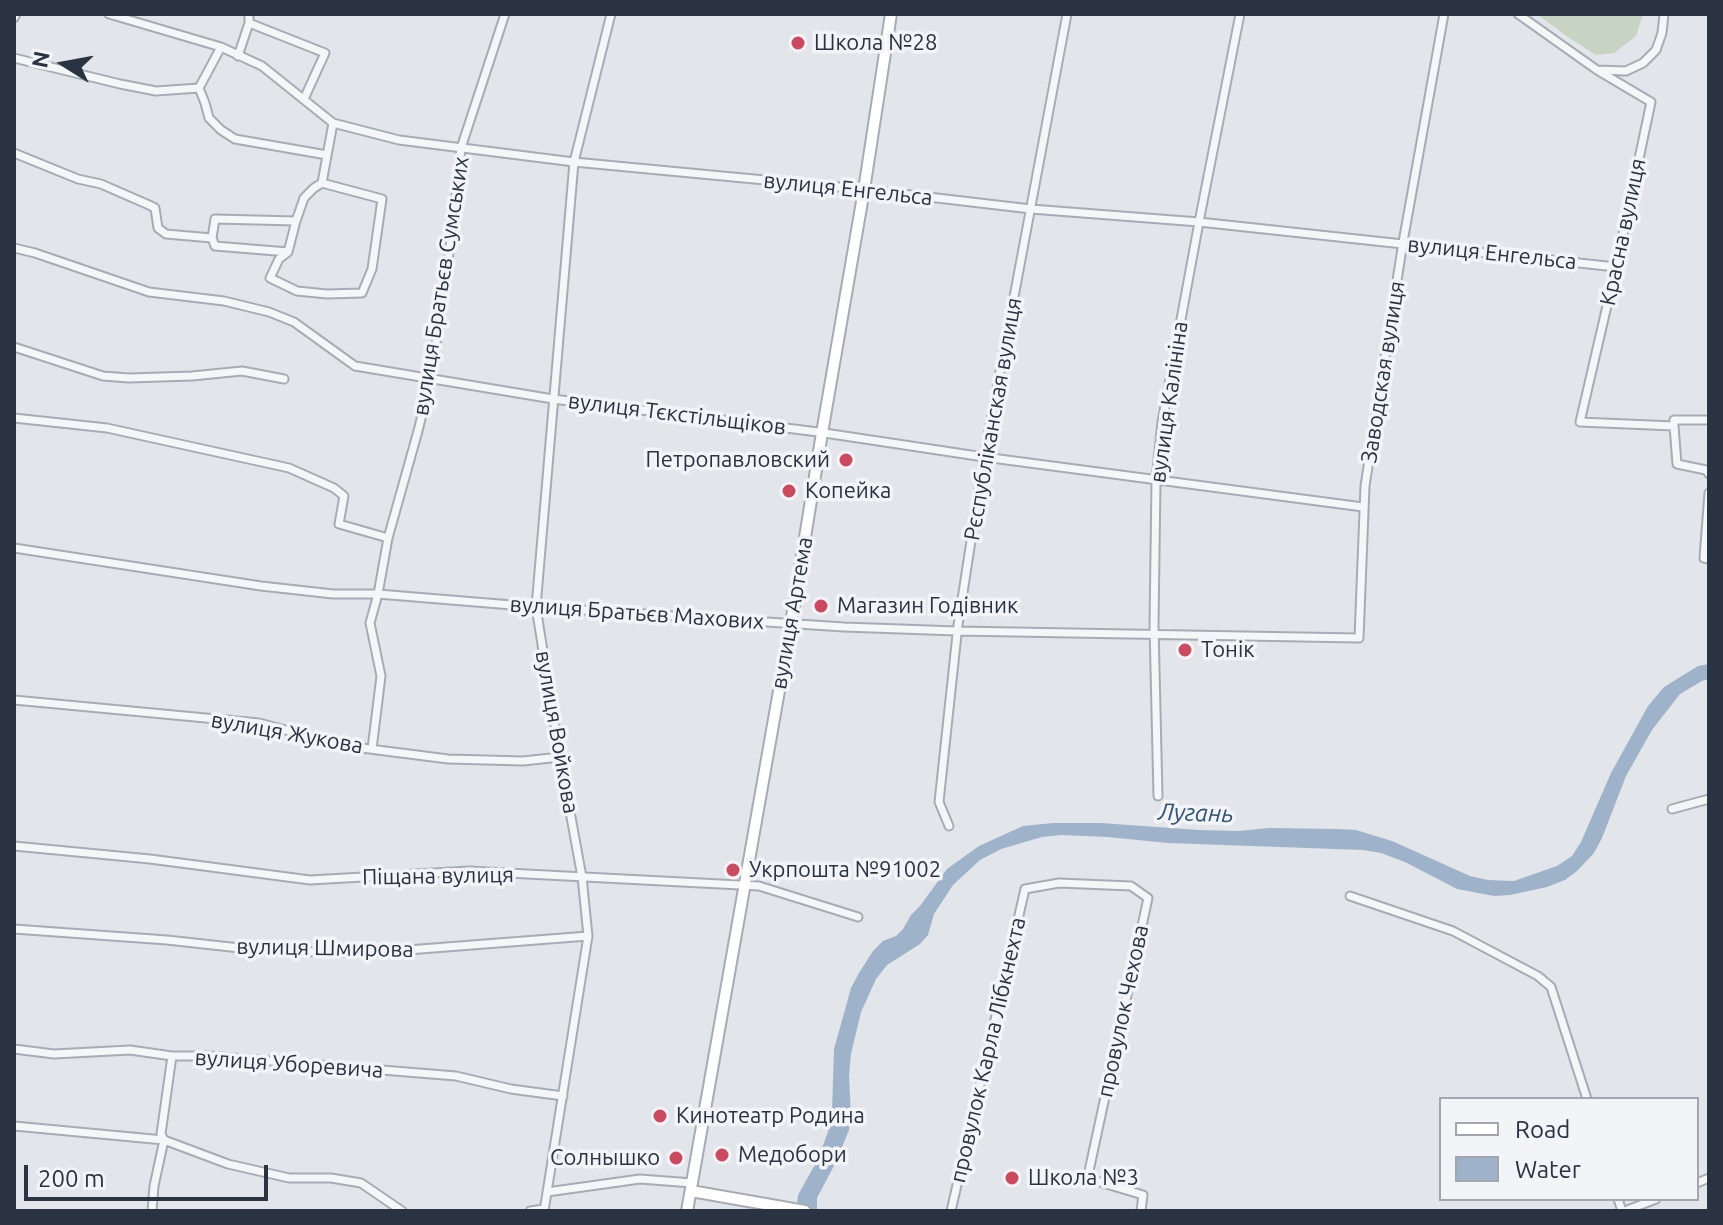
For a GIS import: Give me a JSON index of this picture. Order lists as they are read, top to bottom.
{
  "streets": {
    "street": [
      "вулиця Енгельса",
      "Красна вулиця",
      "вулиця Братьєв Сумських",
      "Заводская вулиця",
      "вулиця Калініна",
      "вулиця Тєкстільщіков",
      "Рєспубліканская вулиця",
      "вулиця Братьєв Махових",
      "вулиця Артема",
      "вулиця Войкова",
      "вулиця Жукова",
      "Піщана вулиця",
      "вулиця Шмирова",
      "провулок Чехова",
      "провулок Карла Лібкнехта",
      "вулиця Уборевича"
    ]
  },
  "crossings": [
    ["вулиця Енгельса", "Красна вулиця"],
    ["вулиця Енгельса", "вулиця Братьєв Сумських"],
    ["вулиця Енгельса", "Заводская вулиця"],
    ["вулиця Енгельса", "вулиця Калініна"],
    ["вулиця Енгельса", "Рєспубліканская вулиця"],
    ["вулиця Енгельса", "вулиця Артема"],
    ["вулиця Енгельса", "вулиця Войкова"],
    ["вулиця Братьєв Сумських", "вулиця Тєкстільщіков"],
    ["вулиця Братьєв Сумських", "вулиця Братьєв Махових"],
    ["вулиця Братьєв Сумських", "вулиця Жукова"],
    ["Заводская вулиця", "вулиця Тєкстільщіков"],
    ["Заводская вулиця", "вулиця Братьєв Махових"],
    ["вулиця Калініна", "вулиця Тєкстільщіков"],
    ["вулиця Калініна", "вулиця Братьєв Махових"],
    ["вулиця Тєкстільщіков", "Рєспубліканская вулиця"],
    ["вулиця Тєкстільщіков", "вулиця Артема"],
    ["вулиця Тєкстільщіков", "вулиця Войкова"],
    ["Рєспубліканская вулиця", "вулиця Братьєв Махових"],
    ["вулиця Братьєв Махових", "вулиця Артема"],
    ["вулиця Братьєв Махових", "вулиця Войкова"],
    ["вулиця Артема", "Піщана вулиця"],
    ["вулиця Войкова", "вулиця Жукова"],
    ["вулиця Войкова", "Піщана вулиця"],
    ["вулиця Войкова", "вулиця Шмирова"],
    ["вулиця Войкова", "вулиця Уборевича"],
    ["провулок Чехова", "провулок Карла Лібкнехта"]
  ],
  "water": ["Лугань"],
  "places": [
    "Школа №28",
    "Петропавловский",
    "Копейка",
    "Магазин Годівник",
    "Тонік",
    "Укрпошта №91002",
    "Кинотеатр Родина",
    "Медобори",
    "Солнышко",
    "Школа №3"
  ],
  "legend": ["Road", "Water"],
  "scale_bar": "200 m",
  "north": "left"
}
